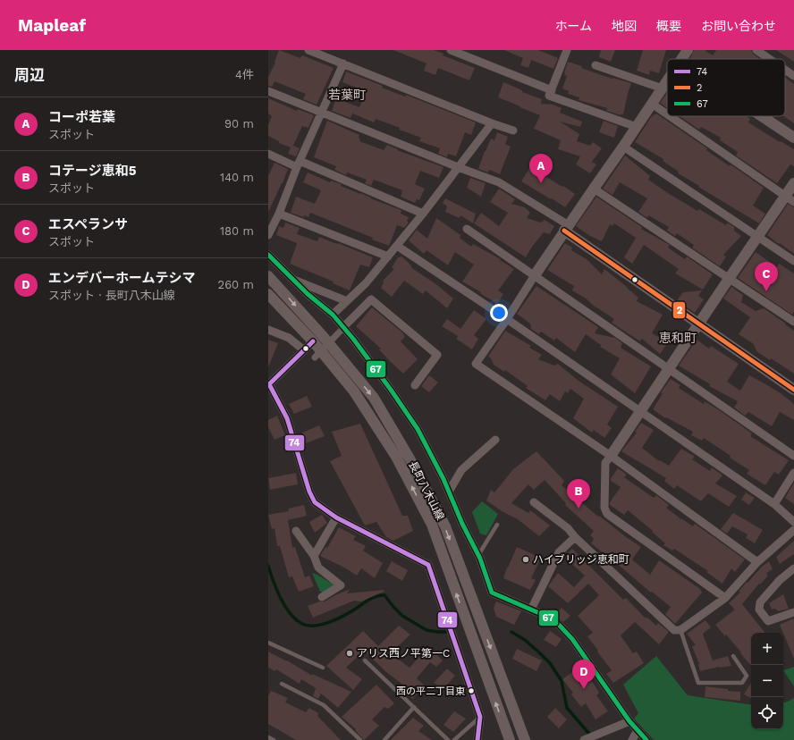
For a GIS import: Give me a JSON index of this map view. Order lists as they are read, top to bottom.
{
  "streets": {
    "street": ["長町八木山線"]
  },
  "districts": ["若葉町", "恵和町"],
  "places": ["ハイブリッジ恵和町", "アリス西ノ平第一C", "西の平二丁目東"],
  "lines": ["transit line 2", "transit line 67", "transit line 74"],
  "legend": ["74", "2", "67"],
  "page": {
    "header": "Mapleaf",
    "nav": [
      "ホーム",
      "地図",
      "概要",
      "お問い合わせ"
    ],
    "heading": ["周辺", "4件"],
    "list": [
      {
        "mark": "A",
        "name": "コーポ若葉",
        "note": "スポット",
        "value": "90 m"
      },
      {
        "mark": "B",
        "name": "コテージ恵和5",
        "note": "スポット",
        "value": "140 m"
      },
      {
        "mark": "C",
        "name": "エスペランサ",
        "note": "スポット",
        "value": "180 m"
      },
      {
        "mark": "D",
        "name": "エンデバーホームテシマ",
        "note": "スポット · 長町八木山線",
        "value": "260 m"
      }
    ],
    "pins": [
      "A",
      "C",
      "B",
      "D"
    ],
    "map_buttons": ["+", "−"]
  }
}
